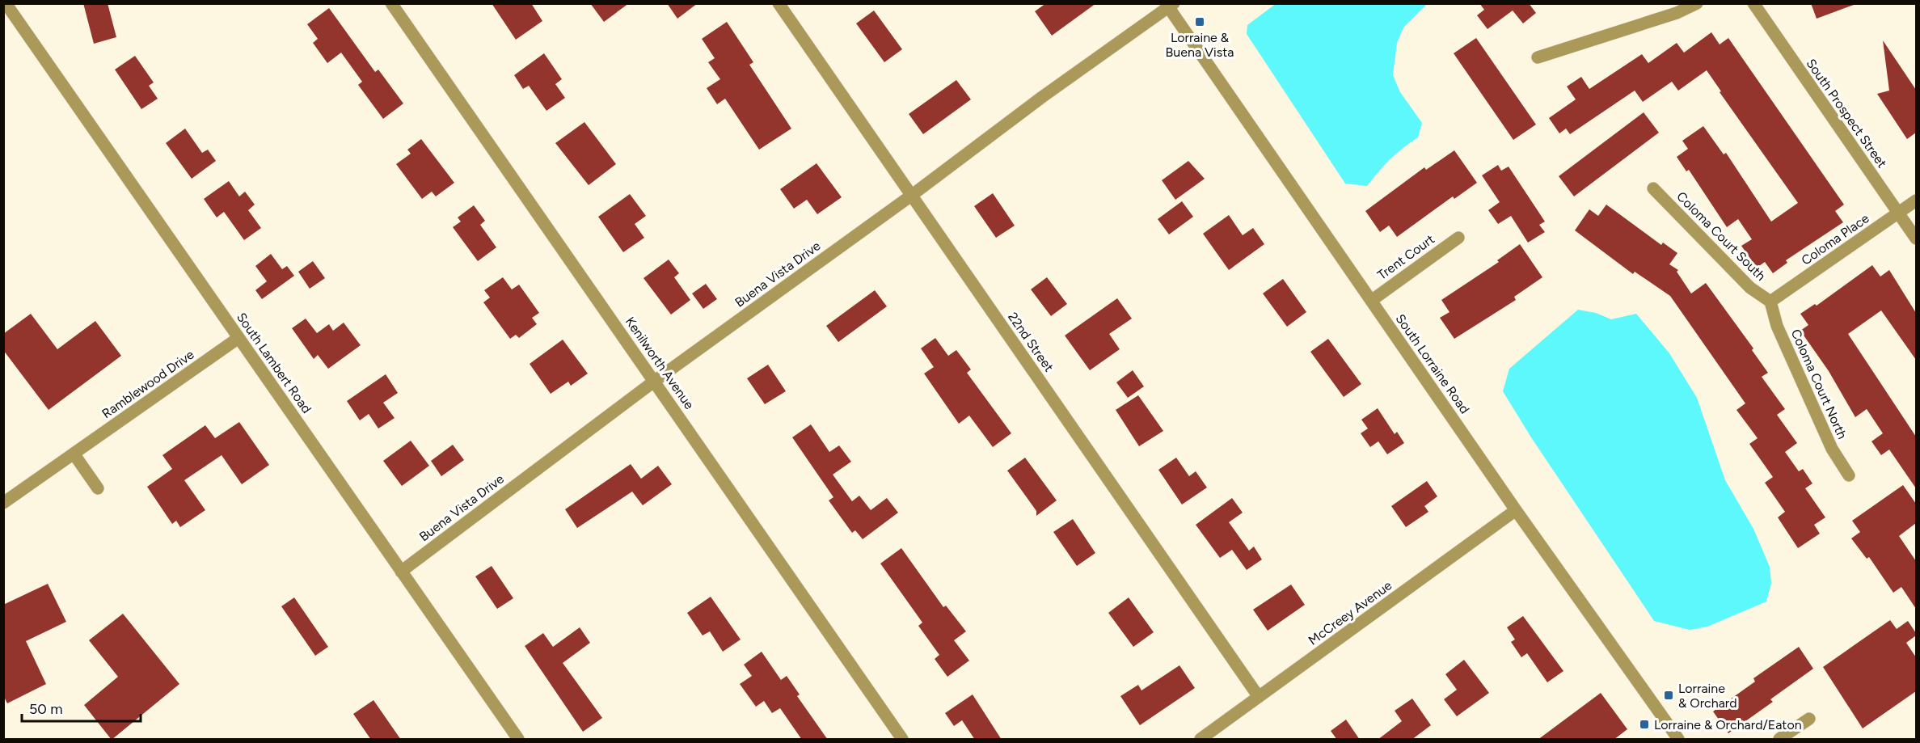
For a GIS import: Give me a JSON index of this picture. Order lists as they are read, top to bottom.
{
  "streets": {
    "street": [
      "South Prospect Street",
      "Coloma Court South",
      "Coloma Place",
      "Trent Court",
      "Buena Vista Drive",
      "22nd Street",
      "South Lambert Road",
      "Kenilworth Avenue",
      "South Lorraine Road",
      "Ramblewood Drive",
      "Coloma Court North",
      "McCreey Avenue"
    ]
  },
  "crossings": [
    ["South Prospect Street", "Coloma Place"],
    ["Coloma Court South", "Coloma Place"],
    ["Coloma Court South", "Coloma Court North"],
    ["Coloma Place", "Coloma Court North"],
    ["Trent Court", "South Lorraine Road"],
    ["Buena Vista Drive", "22nd Street"],
    ["Buena Vista Drive", "South Lambert Road"],
    ["Buena Vista Drive", "Kenilworth Avenue"],
    ["Buena Vista Drive", "South Lorraine Road"],
    ["22nd Street", "McCreey Avenue"],
    ["South Lambert Road", "Ramblewood Drive"],
    ["South Lorraine Road", "McCreey Avenue"]
  ],
  "places": {
    "transit": ["Lorraine & Buena Vista", "Lorraine & Orchard", "Lorraine & Orchard/Eaton"]
  },
  "scale_bar": "50 m"
}
